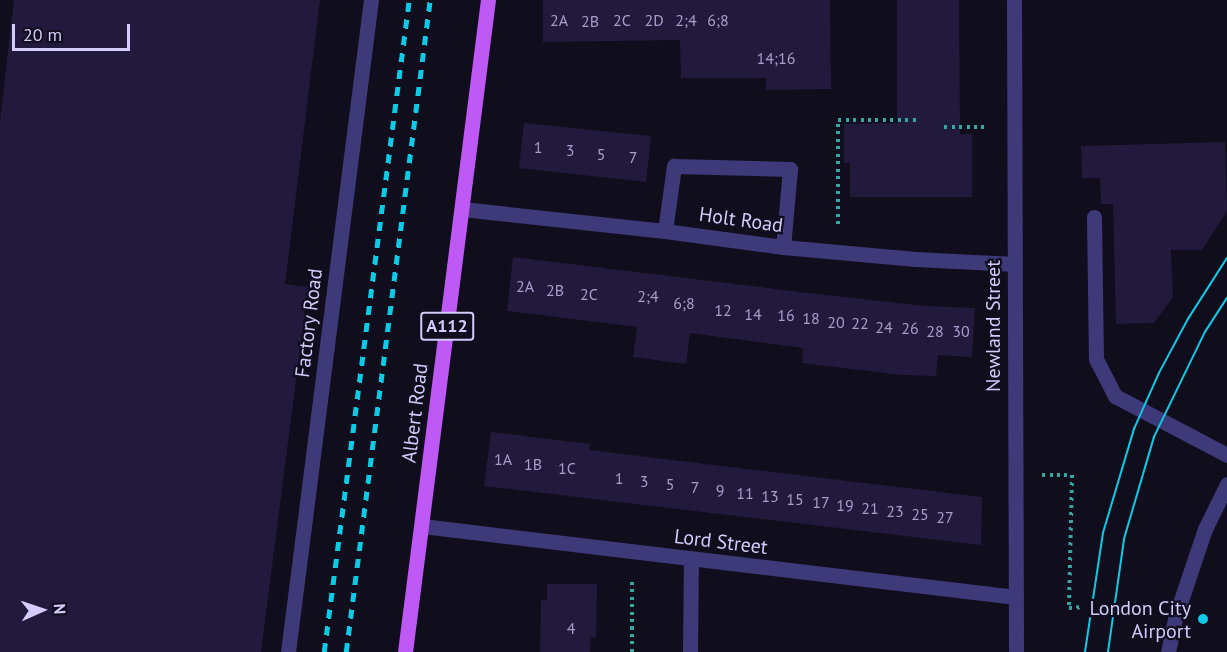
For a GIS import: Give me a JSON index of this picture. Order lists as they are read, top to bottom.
{
  "streets": {
    "main road": ["A112", "Albert Road"],
    "street": [
      "Holt Road",
      "Factory Road",
      "Newland Street",
      "Lord Street"
    ]
  },
  "crossings": [
    ["Holt Road", "Newland Street"],
    ["Holt Road", "Albert Road"],
    ["Newland Street", "Lord Street"],
    ["Albert Road", "Lord Street"]
  ],
  "places": ["London City Airport"],
  "house_numbers": [
    "2A",
    "2C",
    "2D",
    "2;4",
    "6;8",
    "2B",
    "14;16",
    "1",
    "3",
    "5",
    "7",
    "2A",
    "2B",
    "2C",
    "2;4",
    "6;8",
    "12",
    "14",
    "16",
    "18",
    "20",
    "22",
    "24",
    "26",
    "28",
    "30",
    "1A",
    "1B",
    "1C",
    "1",
    "3",
    "5",
    "7",
    "9",
    "11",
    "13",
    "15",
    "17",
    "19",
    "21",
    "23",
    "25",
    "27",
    "4"
  ],
  "scale_bar": "20 m",
  "north": "right"
}
